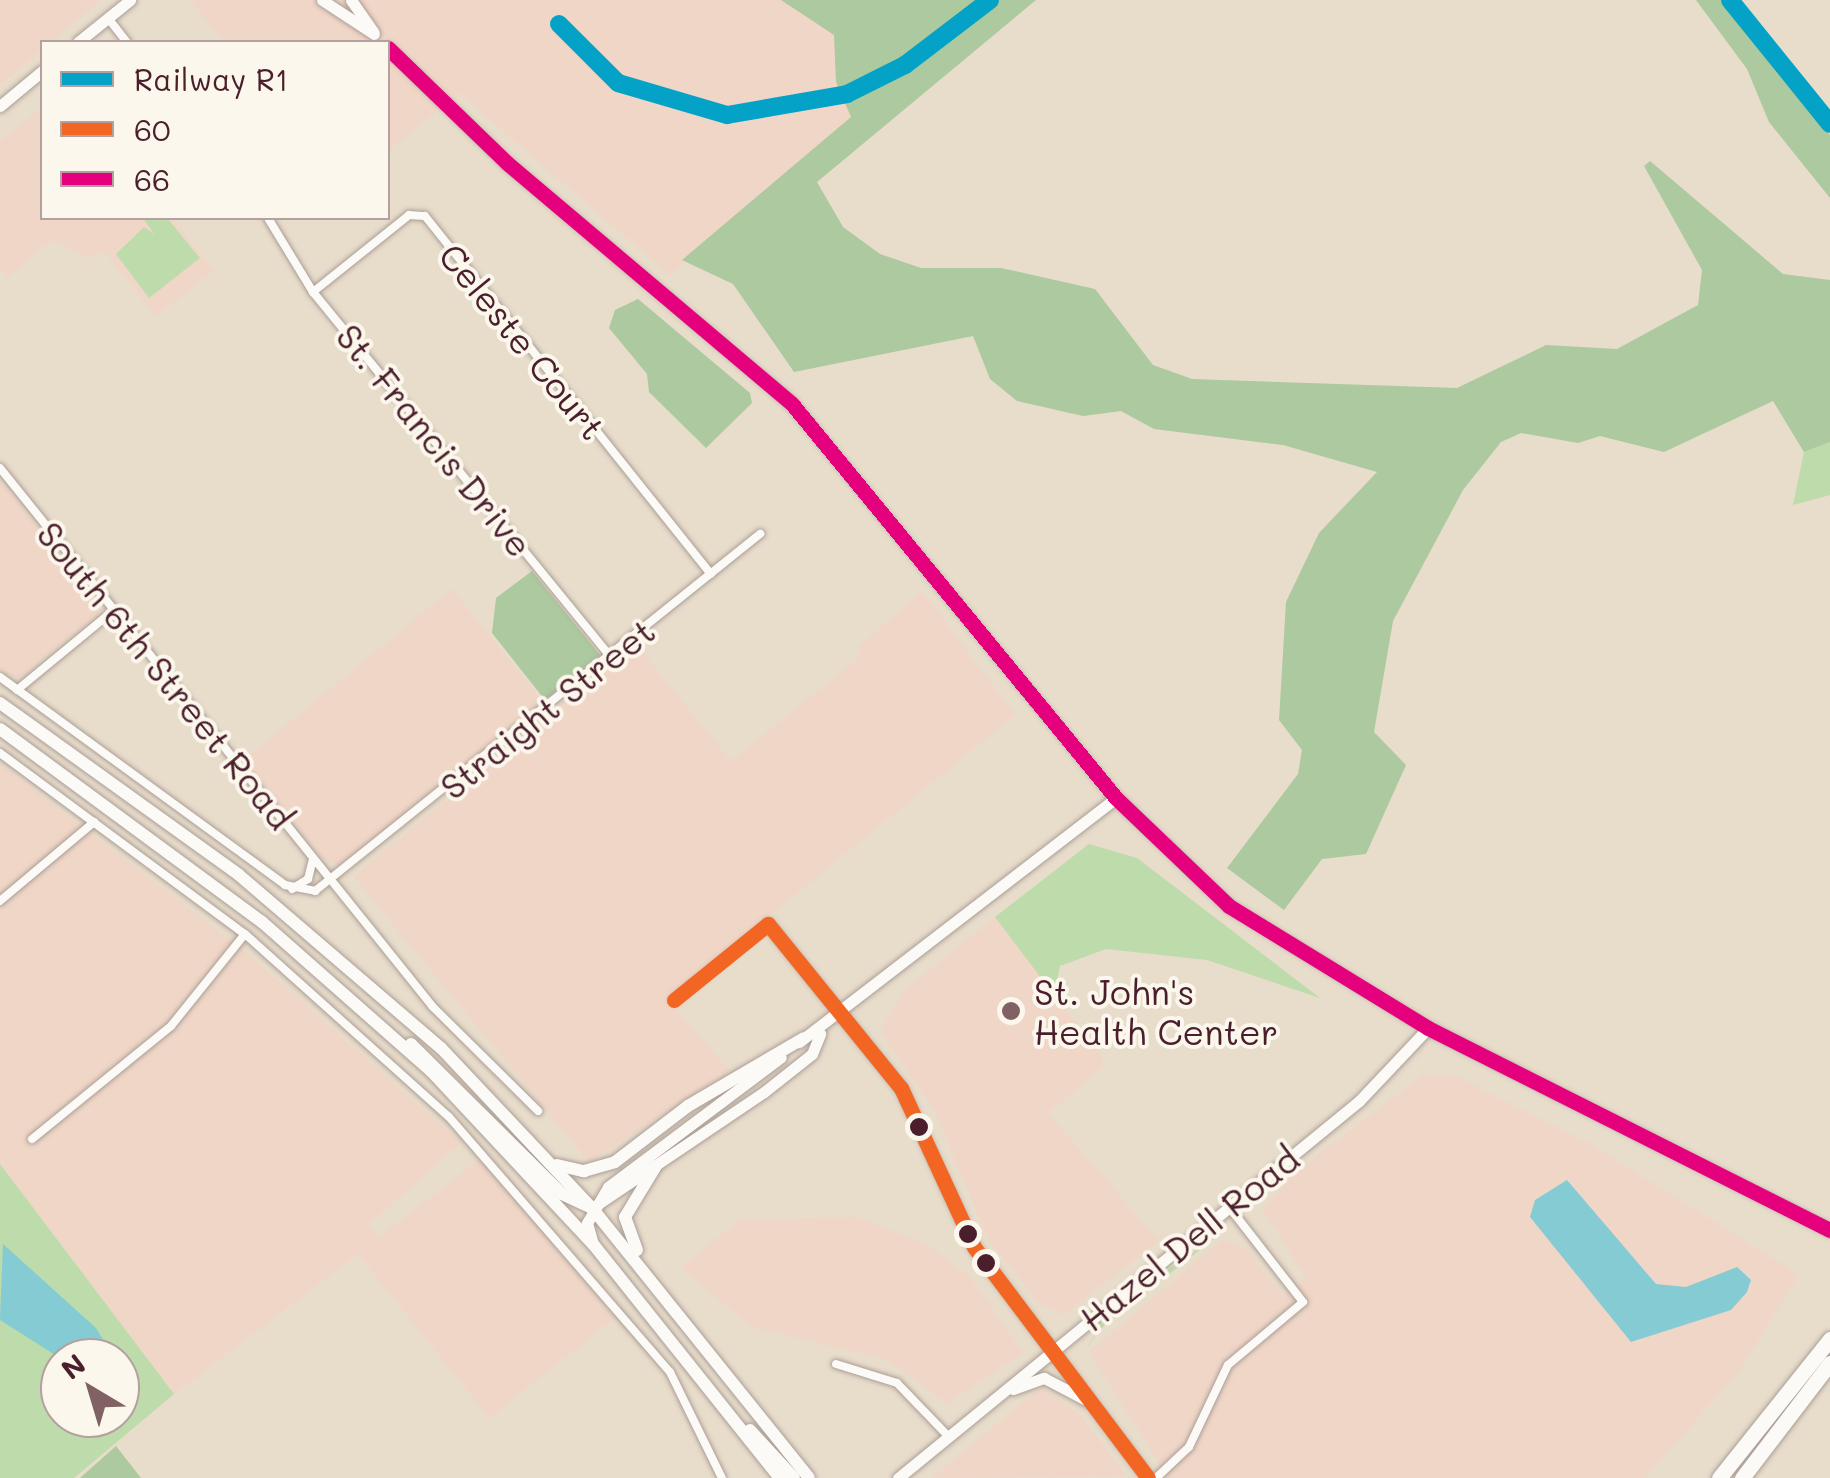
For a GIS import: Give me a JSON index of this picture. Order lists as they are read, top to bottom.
{
  "streets": {
    "street": [
      "Celeste Court",
      "St. Francis Drive",
      "South 6th Street Road",
      "Straight Street",
      "Hazel Dell Road"
    ]
  },
  "crossings": [
    ["Celeste Court", "St. Francis Drive"],
    ["Celeste Court", "Straight Street"],
    ["St. Francis Drive", "Straight Street"],
    ["South 6th Street Road", "Straight Street"]
  ],
  "places": ["St. John's Health Center"],
  "lines": ["rail line R1", "transit line 66", "transit line 60"],
  "legend": ["Railway R1", "60", "66"],
  "north": "top left"
}
